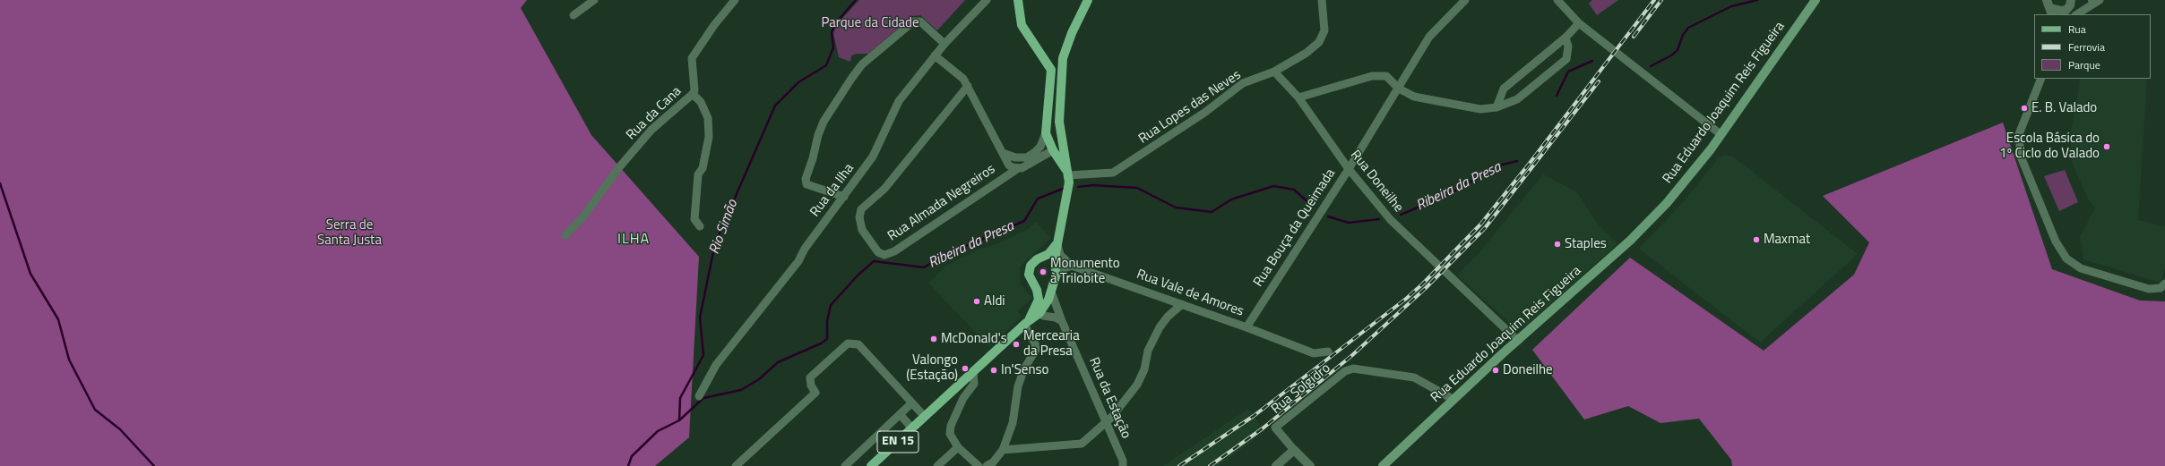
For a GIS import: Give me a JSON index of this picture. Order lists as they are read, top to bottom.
{
  "streets": {
    "main road": ["Rua Eduardo Joaquim Reis Figueira", "EN 15"],
    "street": [
      "Rua Lopes das Neves",
      "Rua da Cana",
      "Rua Doneilhe",
      "Rua da Ilha",
      "Rua Almada Negreiros",
      "Rua Bouça da Queimada",
      "Rua Vale de Amores",
      "Rua Solgidro",
      "Rua da Estação"
    ]
  },
  "crossings": [
    ["Rua Eduardo Joaquim Reis Figueira", "Rua Doneilhe"],
    ["Rua Eduardo Joaquim Reis Figueira", "Rua Solgidro"],
    ["Rua Lopes das Neves", "Rua Doneilhe"],
    ["Rua Doneilhe", "Rua Bouça da Queimada"],
    ["Rua Bouça da Queimada", "Rua Vale de Amores"]
  ],
  "districts": ["ILHA"],
  "water": ["Ribeira da Presa", "Rio Simão"],
  "parks": ["Parque da Cidade", "Serra de Santa Justa"],
  "places": [
    "E. B. Valado",
    "Escola Básica do 1º Ciclo do Valado",
    "Maxmat",
    "Staples",
    "Monumento à Trilobite",
    "Aldi",
    "McDonald's",
    "Mercearia da Presa",
    "Valongo (Estação)",
    "In'Senso",
    "Doneilhe"
  ],
  "legend": ["Rua", "Ferrovia", "Parque"]
}
